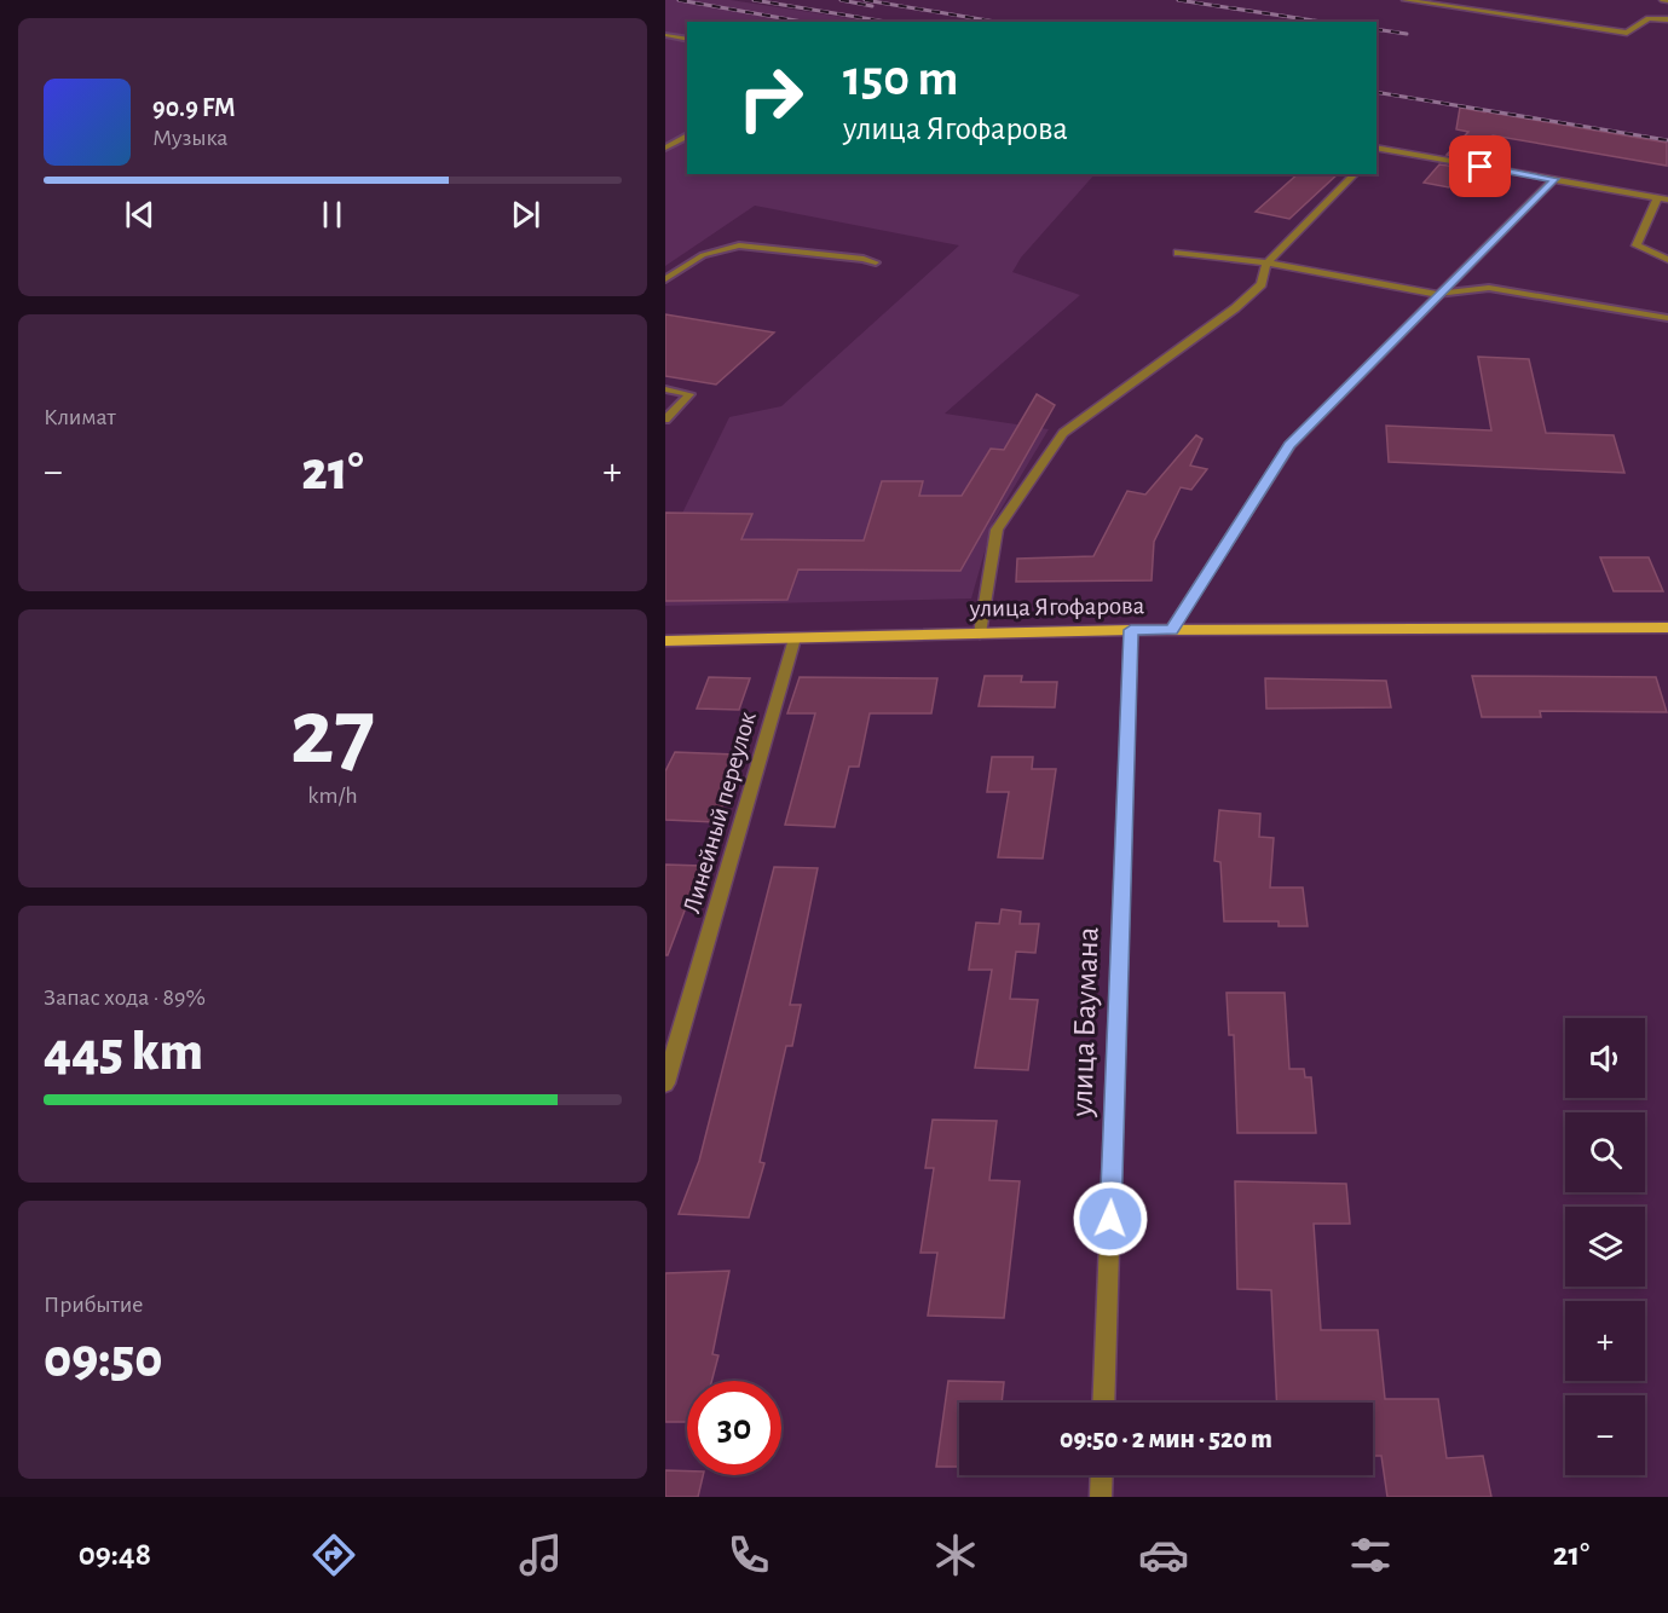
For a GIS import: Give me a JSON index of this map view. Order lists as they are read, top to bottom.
{
  "streets": {
    "main road": ["улица Ягофарова"],
    "street": ["Линейный переулок", "улица Баумана"]
  },
  "crossings": [
    ["улица Ягофарова", "Линейный переулок"],
    ["улица Ягофарова", "улица Баумана"]
  ],
  "page": {
    "turn": ["150 m", "улица Ягофарова"],
    "song": ["90.9 FM", "Музыка"],
    "tile": [
      "Климат",
      ["27", "km/h"],
      ["Запас хода · 89%", "445 km"],
      ["Прибытие", "09:50"]
    ],
    "heat": ["−", "21°", "+"],
    "map_buttons": ["+", "−"],
    "limit": "30",
    "trip": "09:50 · 2 мин · 520 m",
    "tabs": ["09:48", "21°"]
  }
}
